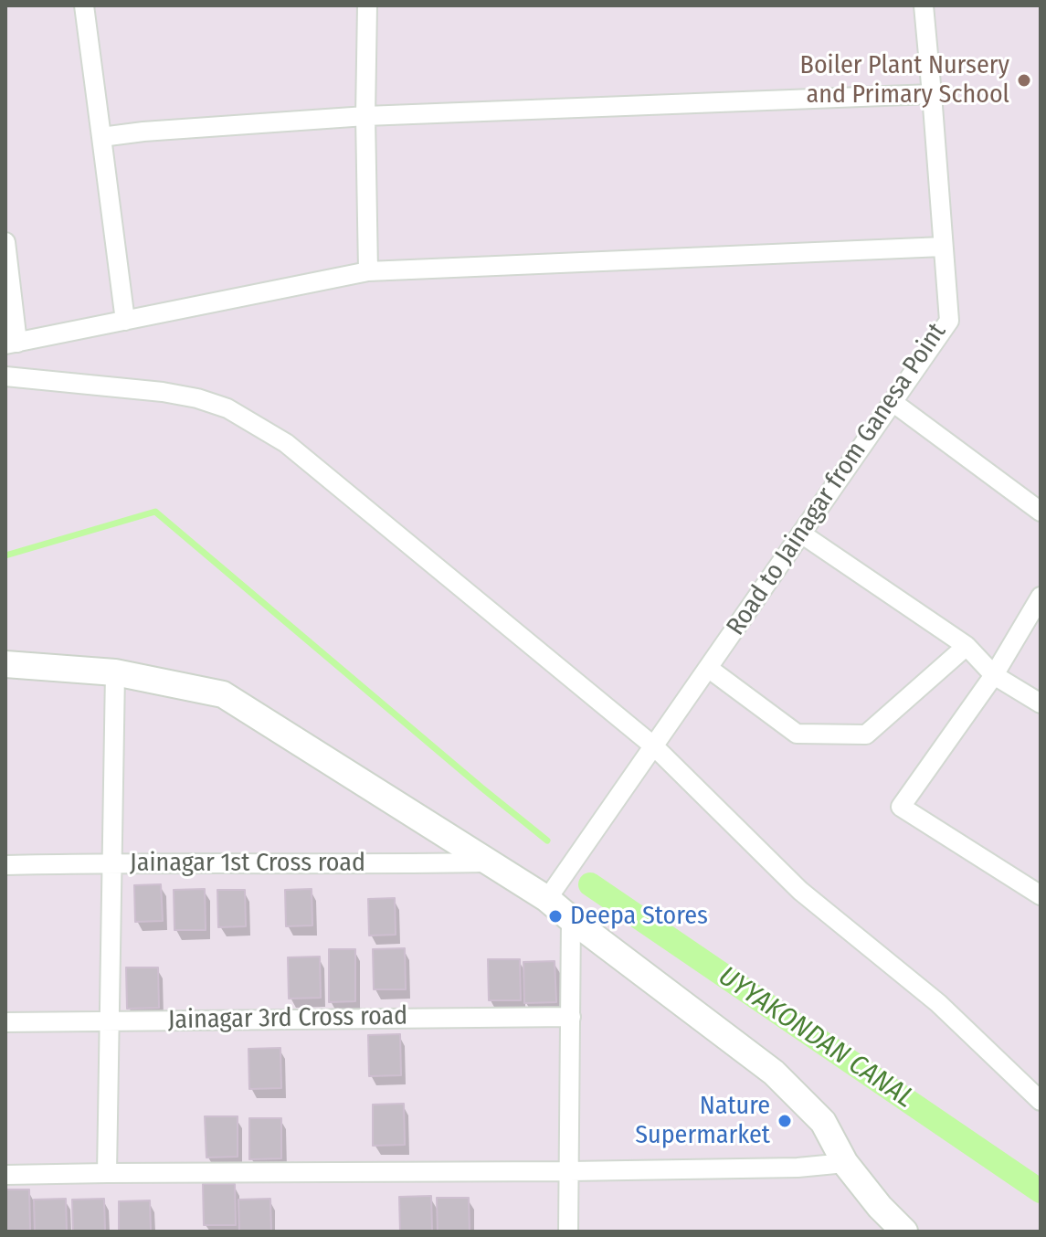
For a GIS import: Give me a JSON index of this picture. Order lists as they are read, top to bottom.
{
  "streets": {
    "street": ["Road to Jainagar from Ganesa Point", "Jainagar 1st Cross road", "Jainagar 3rd Cross road"]
  },
  "water": ["UYYAKONDAN CANAL"],
  "places": ["Boiler Plant Nursery and Primary School", "Deepa Stores", "Nature Supermarket"]
}
